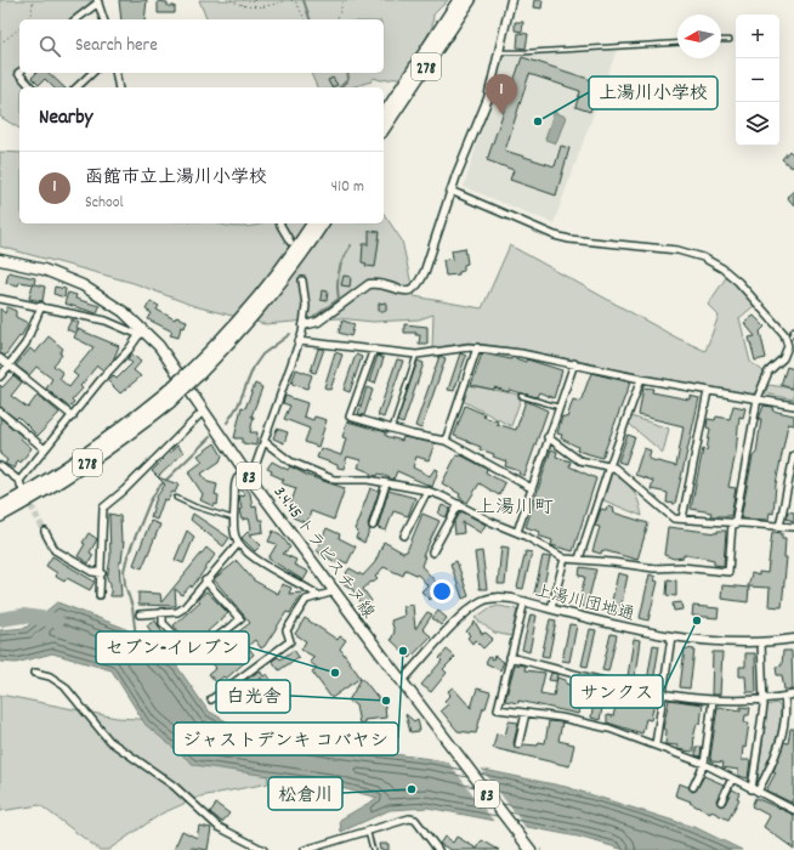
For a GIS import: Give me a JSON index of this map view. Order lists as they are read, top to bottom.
{
  "streets": {
    "highway": ["278"],
    "main road": ["83", "3.4.45 トラピスチヌ線"],
    "street": ["上湯川団地通"]
  },
  "crossings": [
    ["3.4.45 トラピスチヌ線", "上湯川団地通"]
  ],
  "districts": ["上湯川町"],
  "places": [
    "上湯川小学校",
    "サンクス",
    "ジャストデンキ コバヤシ",
    "セブン-イレブン",
    "白光舎",
    "松倉川"
  ],
  "north": "left",
  "page": {
    "map_buttons": ["+", "−"],
    "search": "Search here",
    "pins": "1",
    "heading": "Nearby",
    "list": [
      {
        "mark": "1",
        "name": "函館市立上湯川小学校",
        "note": "School",
        "value": "410 m"
      }
    ]
  }
}
